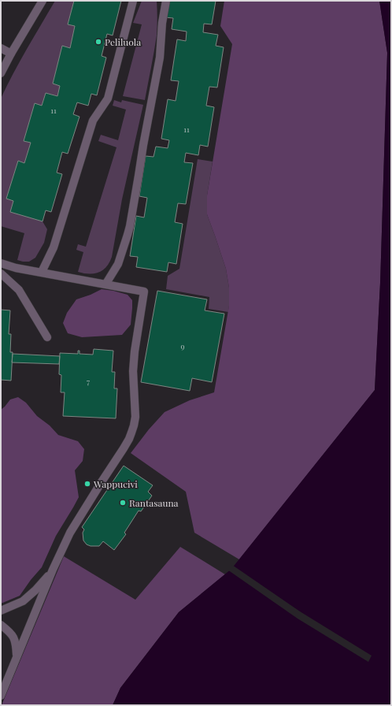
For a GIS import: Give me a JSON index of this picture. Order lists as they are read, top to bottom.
{
  "places": ["Peliluola", "Wappucivi", "Rantasauna"],
  "house_numbers": [
    "11",
    "11",
    "9",
    "7"
  ]
}
